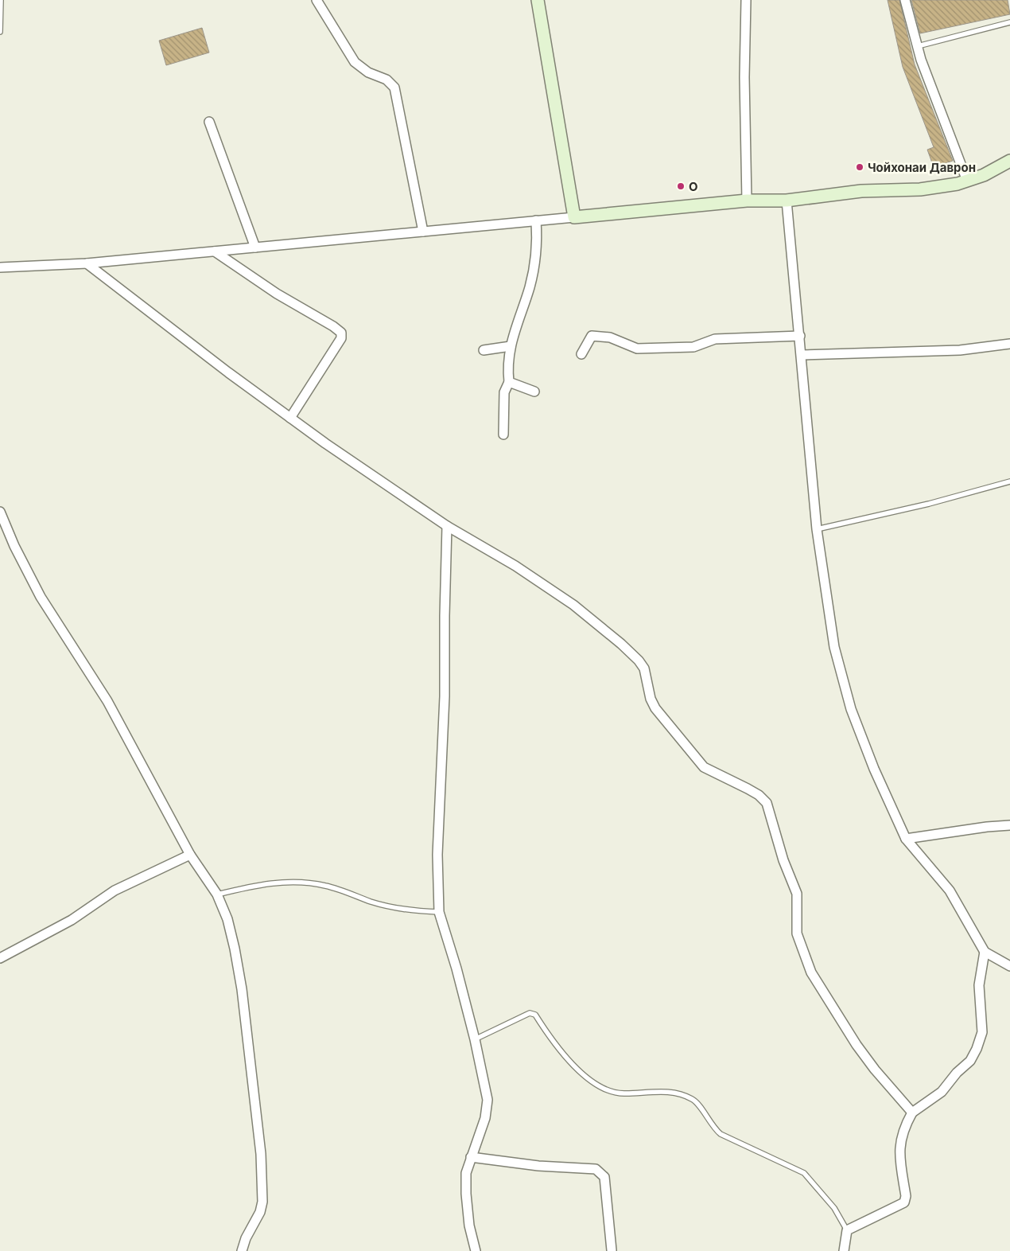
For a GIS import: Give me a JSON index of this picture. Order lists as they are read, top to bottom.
{
  "places": ["Чойхонаи Даврон", "O"]
}
